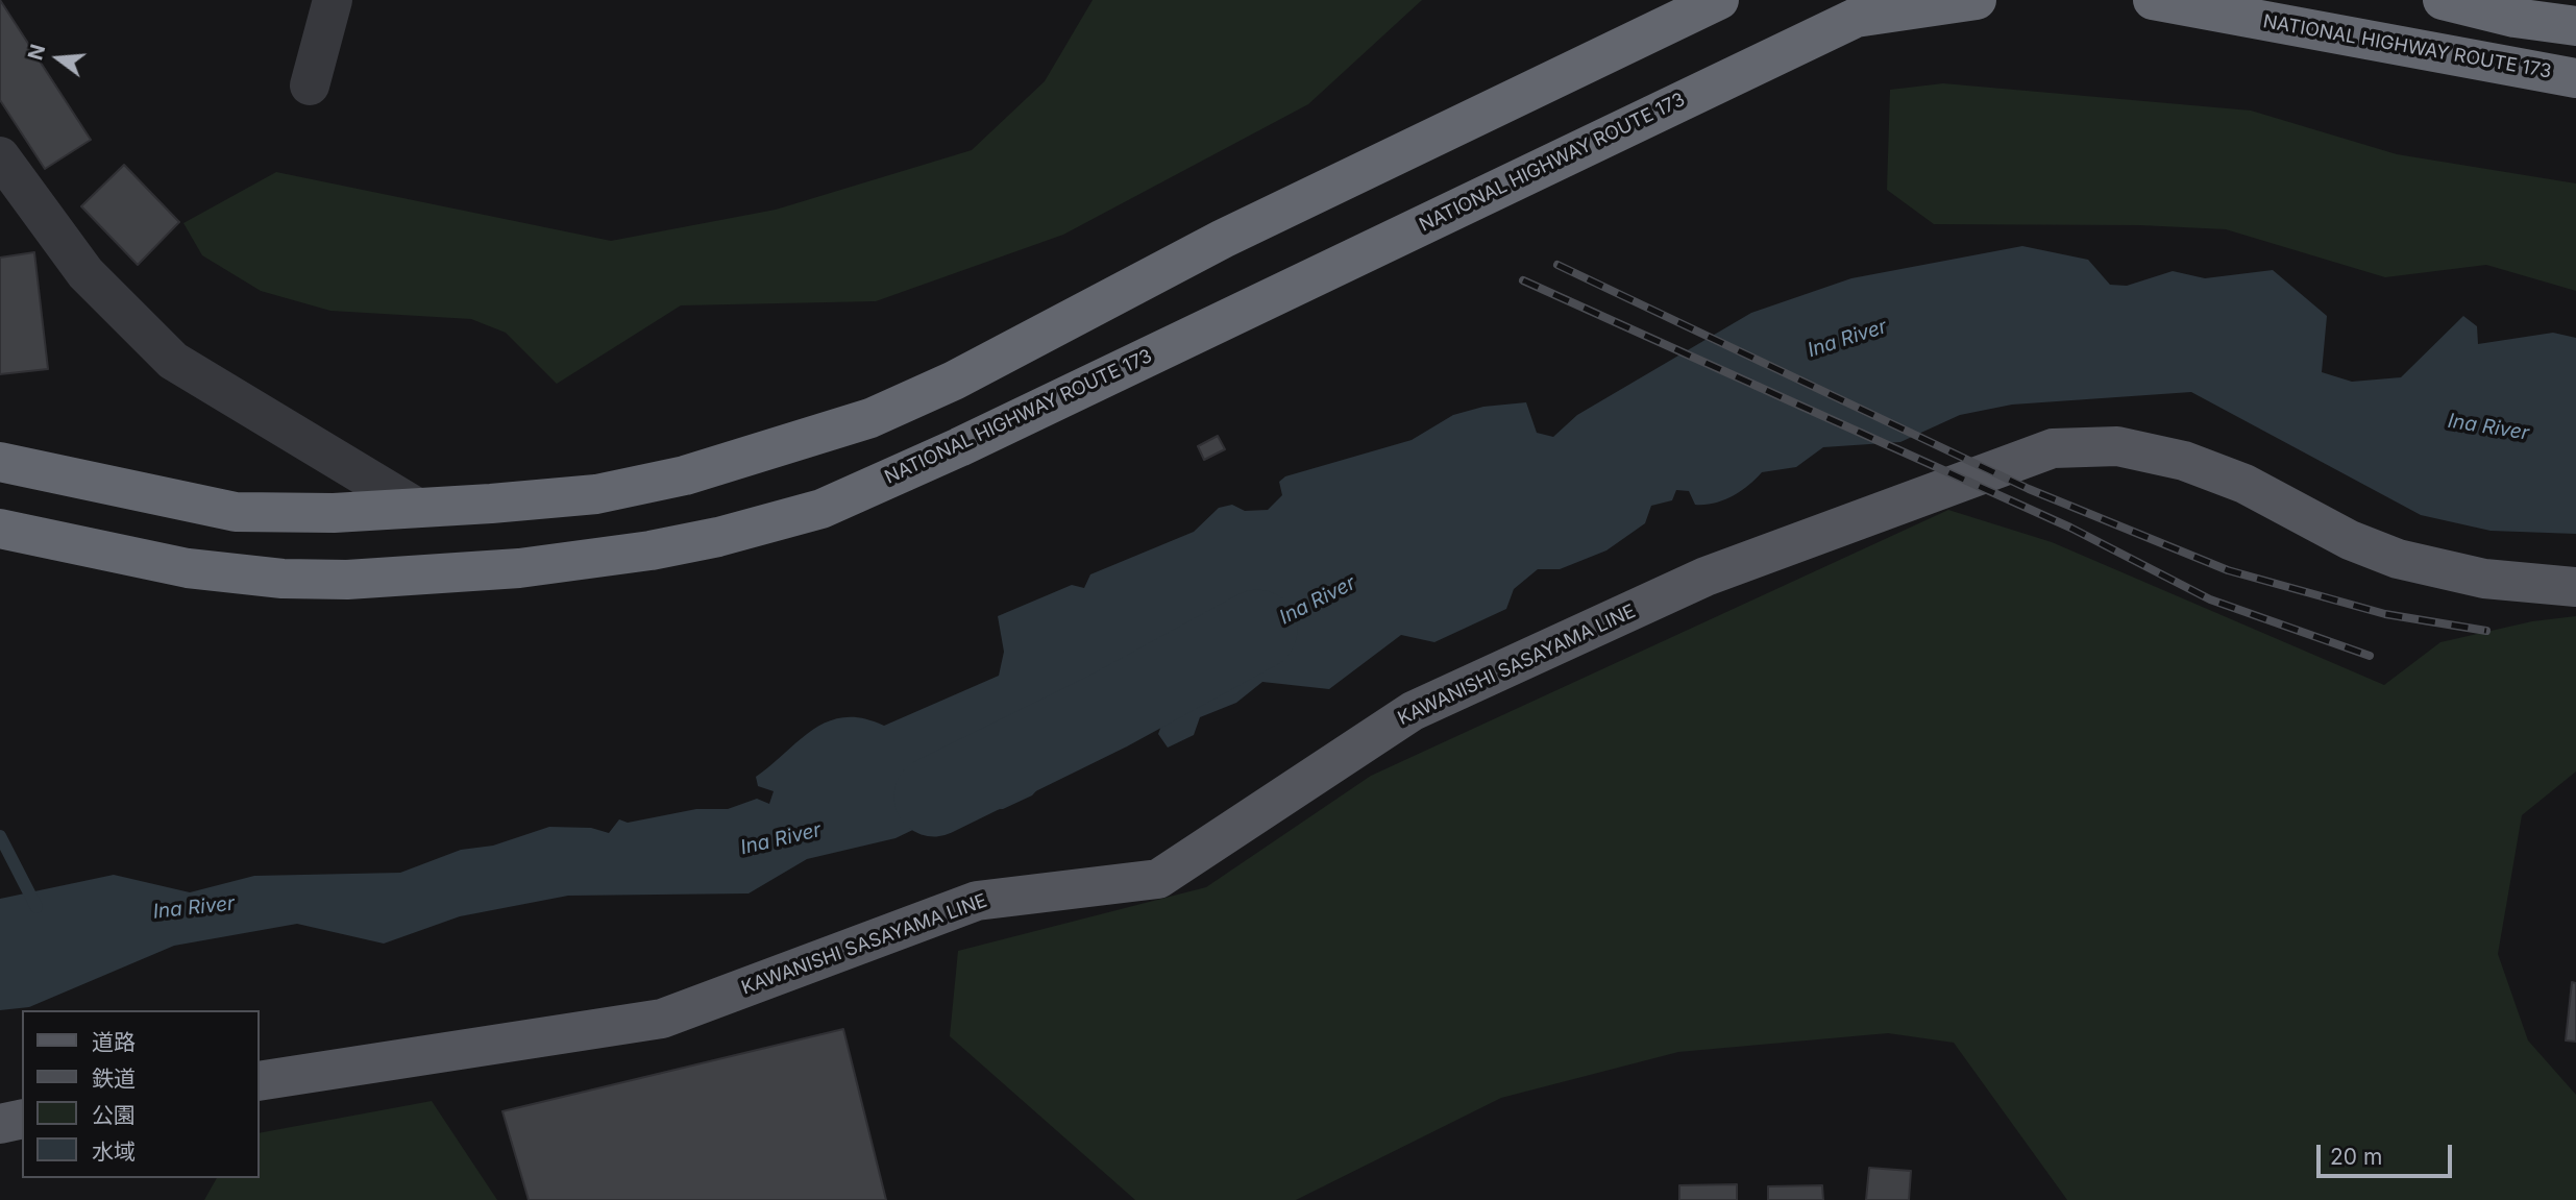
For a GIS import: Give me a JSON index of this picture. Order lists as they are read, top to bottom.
{
  "streets": {
    "highway": ["NATIONAL HIGHWAY ROUTE 173"],
    "main road": ["KAWANISHI SASAYAMA LINE"]
  },
  "water": ["Ina River"],
  "legend": [
    "道路",
    "鉄道",
    "公園",
    "水域"
  ],
  "scale_bar": "20 m",
  "north": "left"
}
